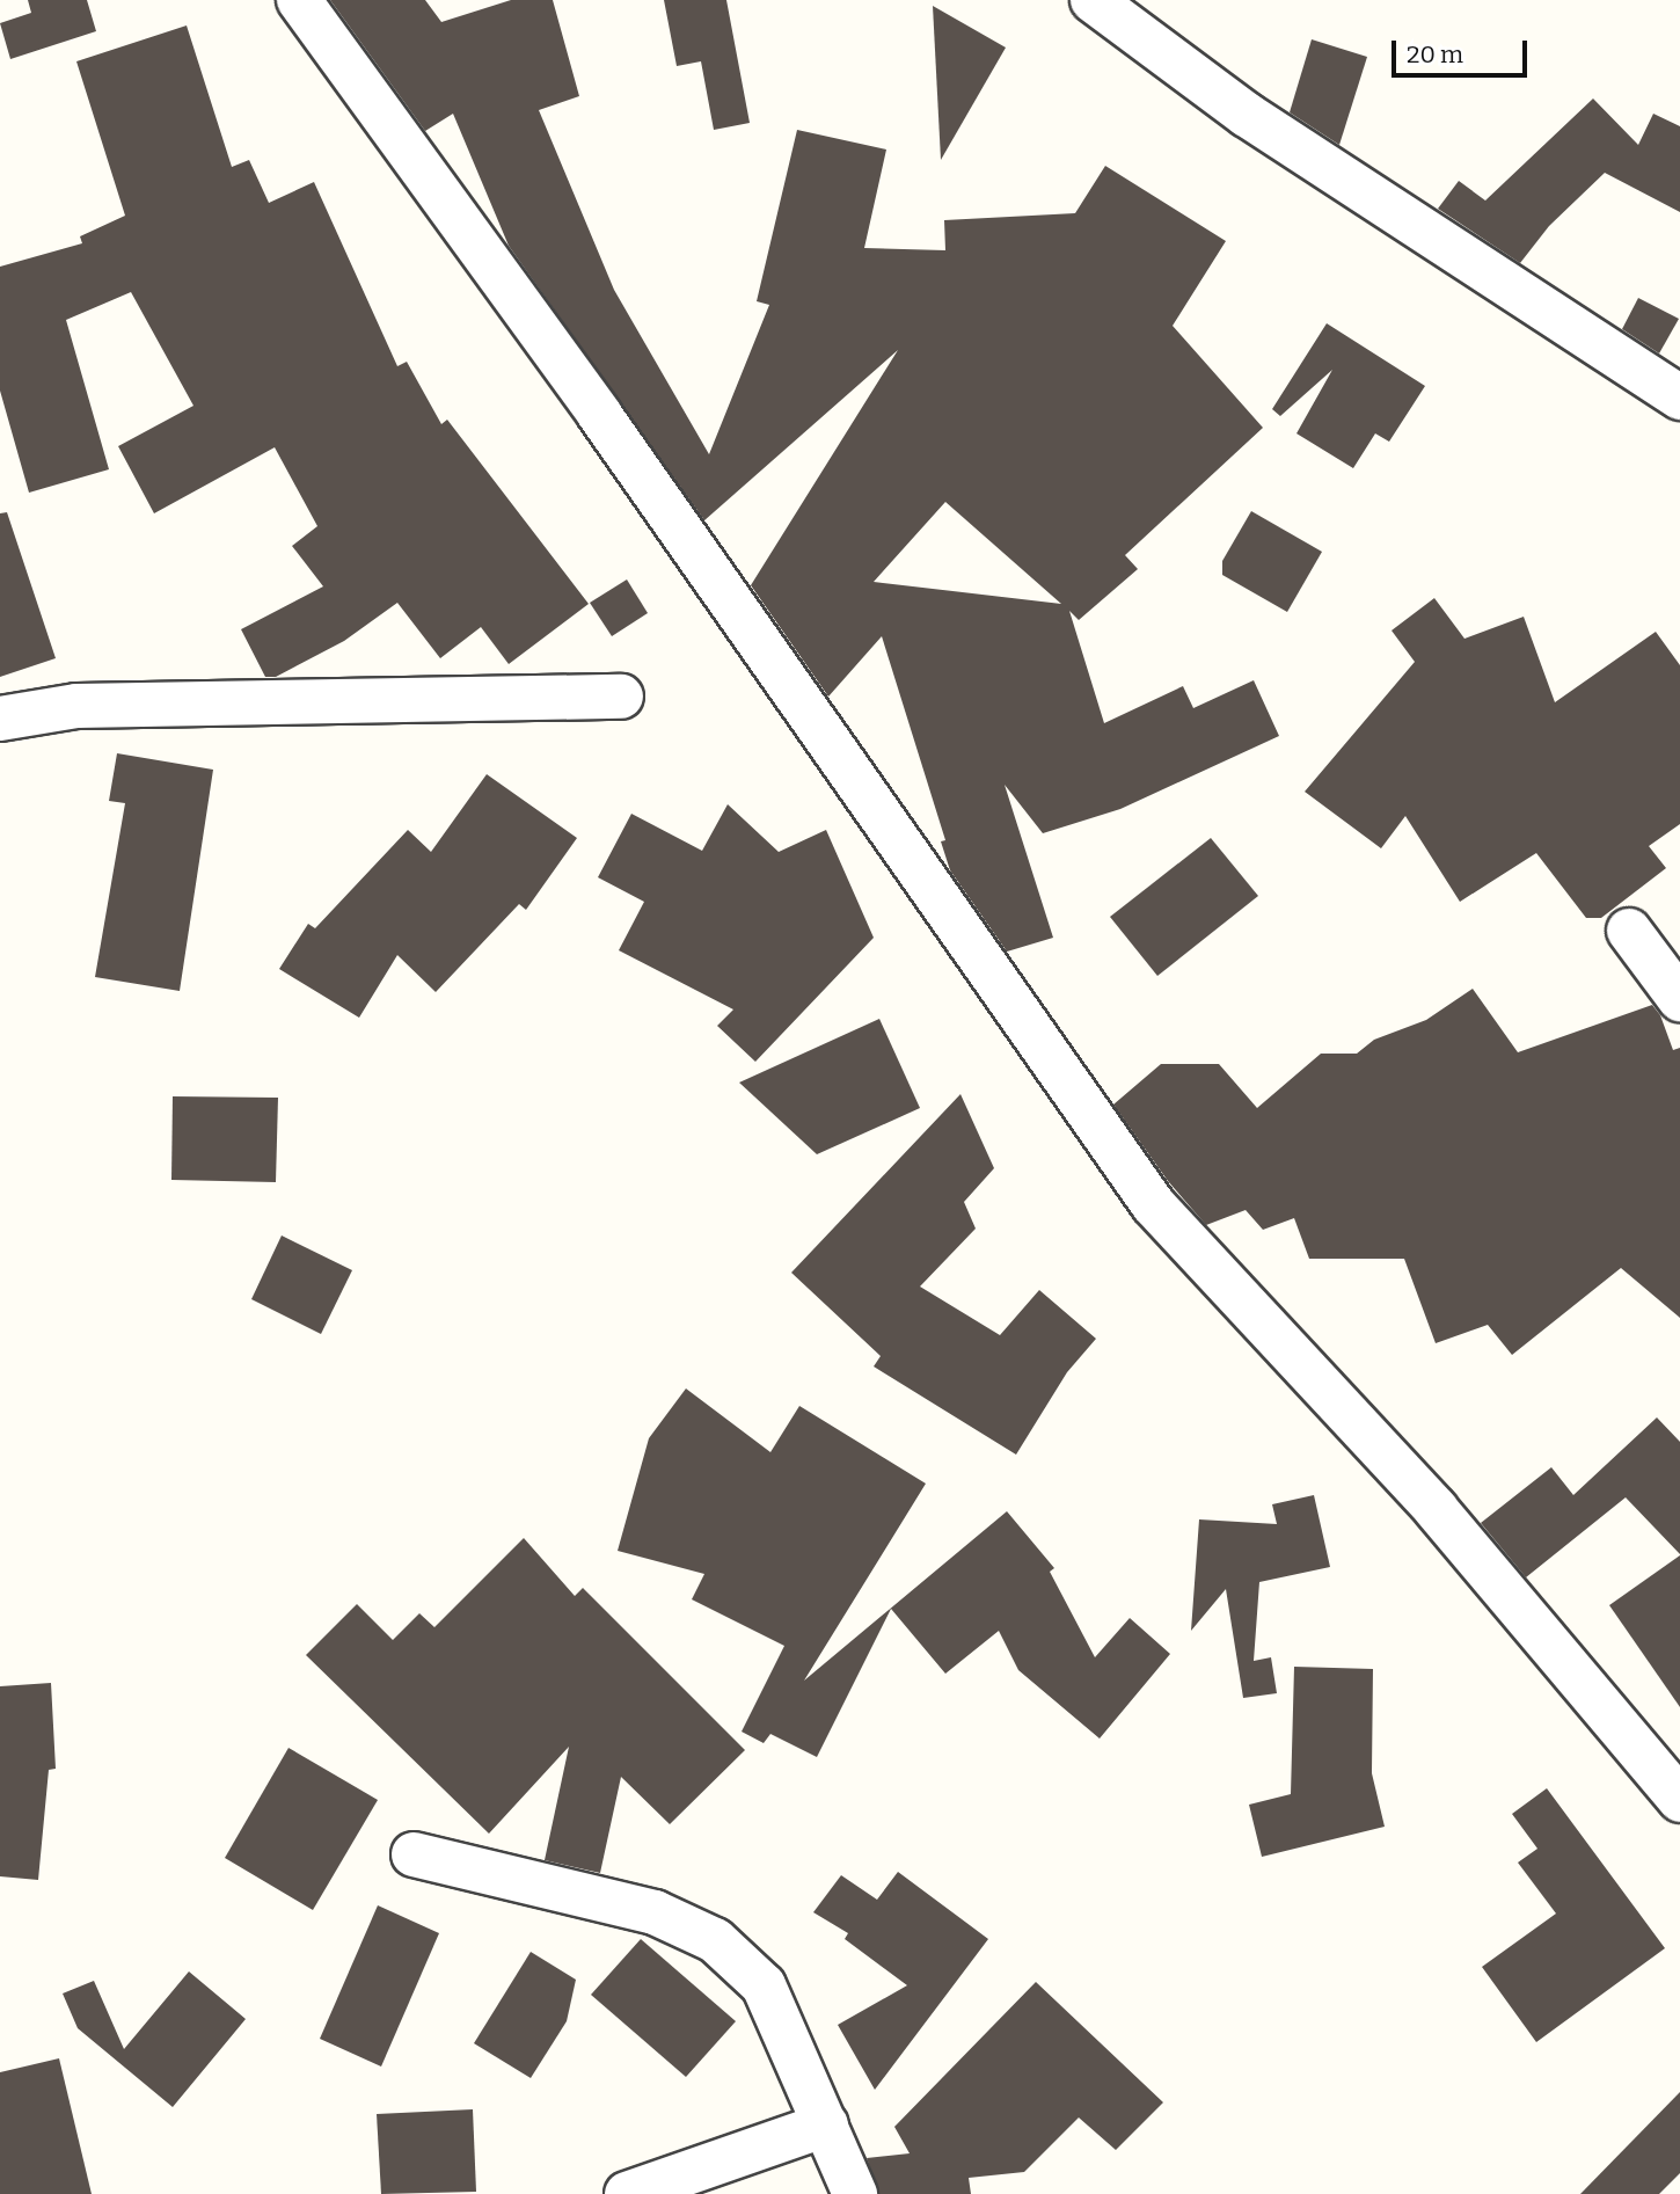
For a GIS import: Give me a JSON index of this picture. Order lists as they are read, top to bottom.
{
  "scale_bar": "20 m"
}
